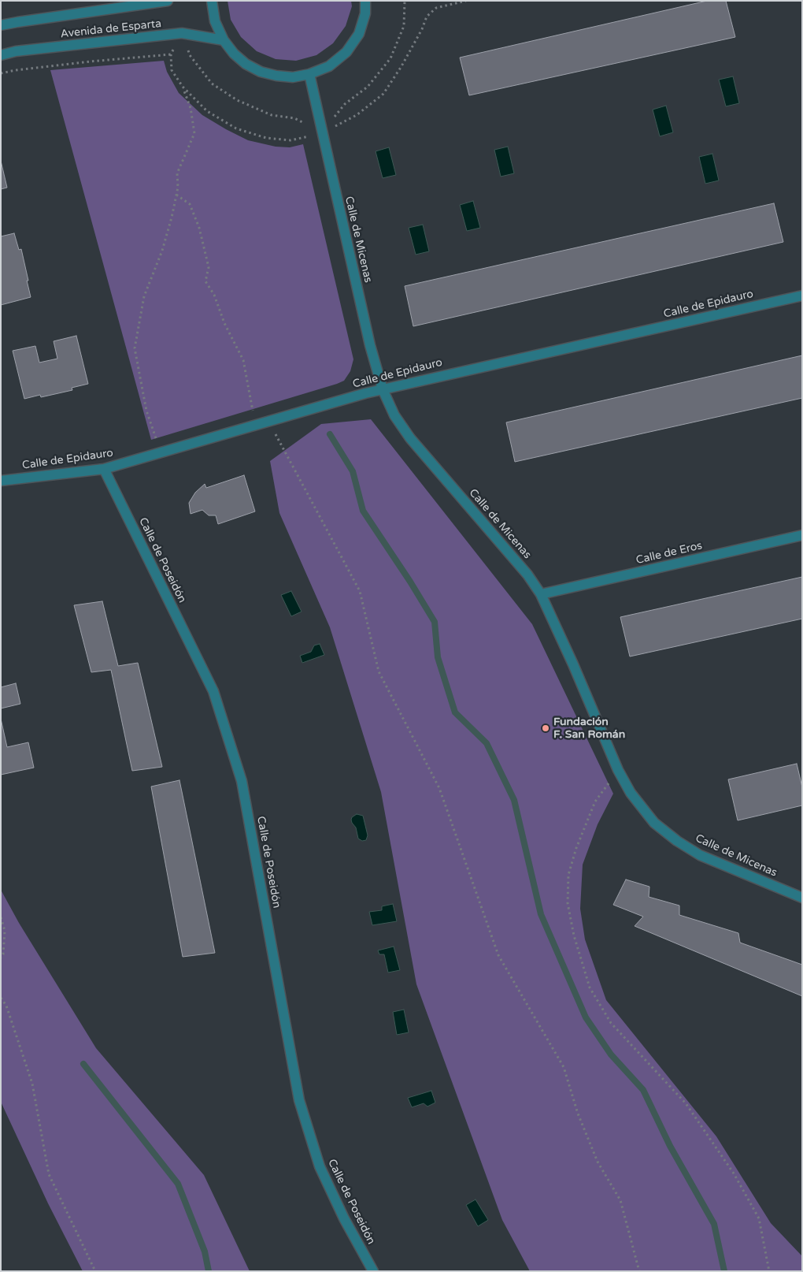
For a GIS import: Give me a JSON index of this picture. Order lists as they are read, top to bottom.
{
  "streets": {
    "street": [
      "Avenida de Esparta",
      "Calle de Micenas",
      "Calle de Epidauro",
      "Calle de Eros",
      "Calle de Poseidón"
    ]
  },
  "crossings": [
    ["Calle de Micenas", "Calle de Epidauro"],
    ["Calle de Micenas", "Calle de Eros"],
    ["Calle de Epidauro", "Calle de Poseidón"]
  ],
  "places": ["Fundación F. San Román"]
}
